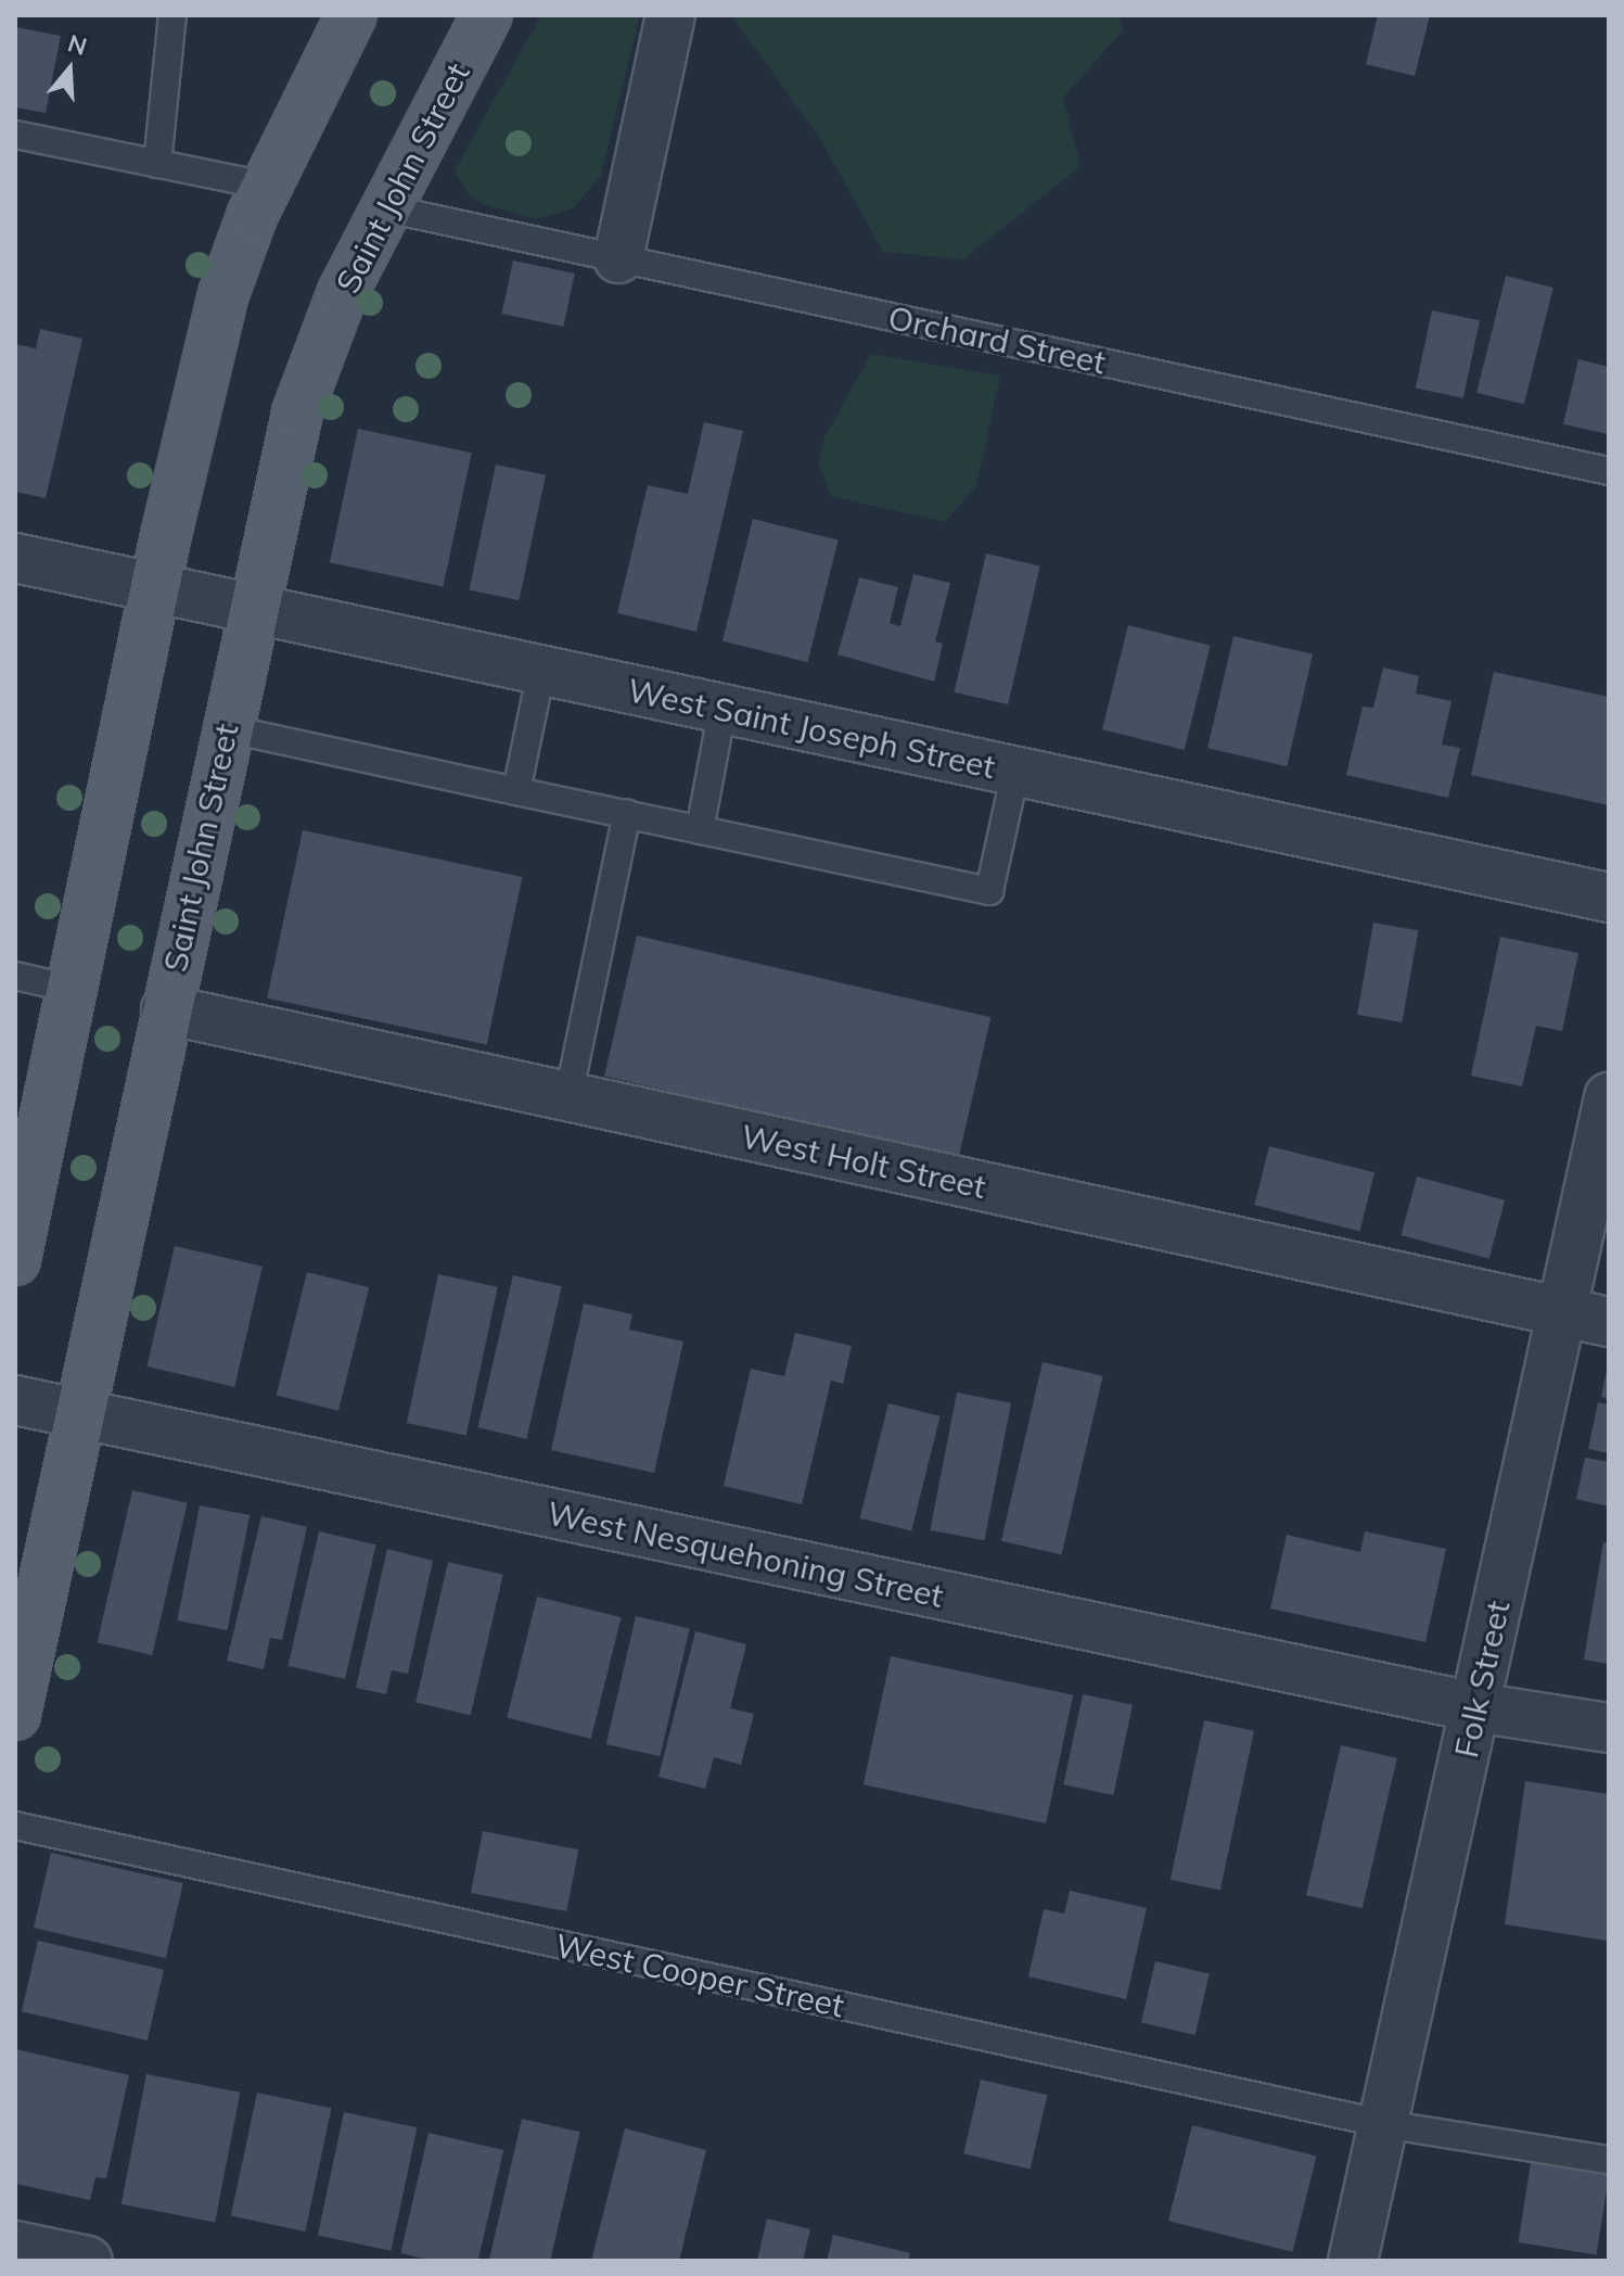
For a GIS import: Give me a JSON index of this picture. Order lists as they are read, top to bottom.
{
  "streets": {
    "main road": ["Saint John Street"],
    "street": [
      "West Saint Joseph Street",
      "West Holt Street",
      "West Nesquehoning Street",
      "Folk Street"
    ],
    "lane": ["Orchard Street", "West Cooper Street"]
  },
  "crossings": [
    ["Saint John Street", "Orchard Street"],
    ["Saint John Street", "West Saint Joseph Street"],
    ["Saint John Street", "West Holt Street"],
    ["Saint John Street", "West Nesquehoning Street"],
    ["West Holt Street", "Folk Street"],
    ["West Nesquehoning Street", "Folk Street"],
    ["Folk Street", "West Cooper Street"]
  ],
  "north": "top"
}
